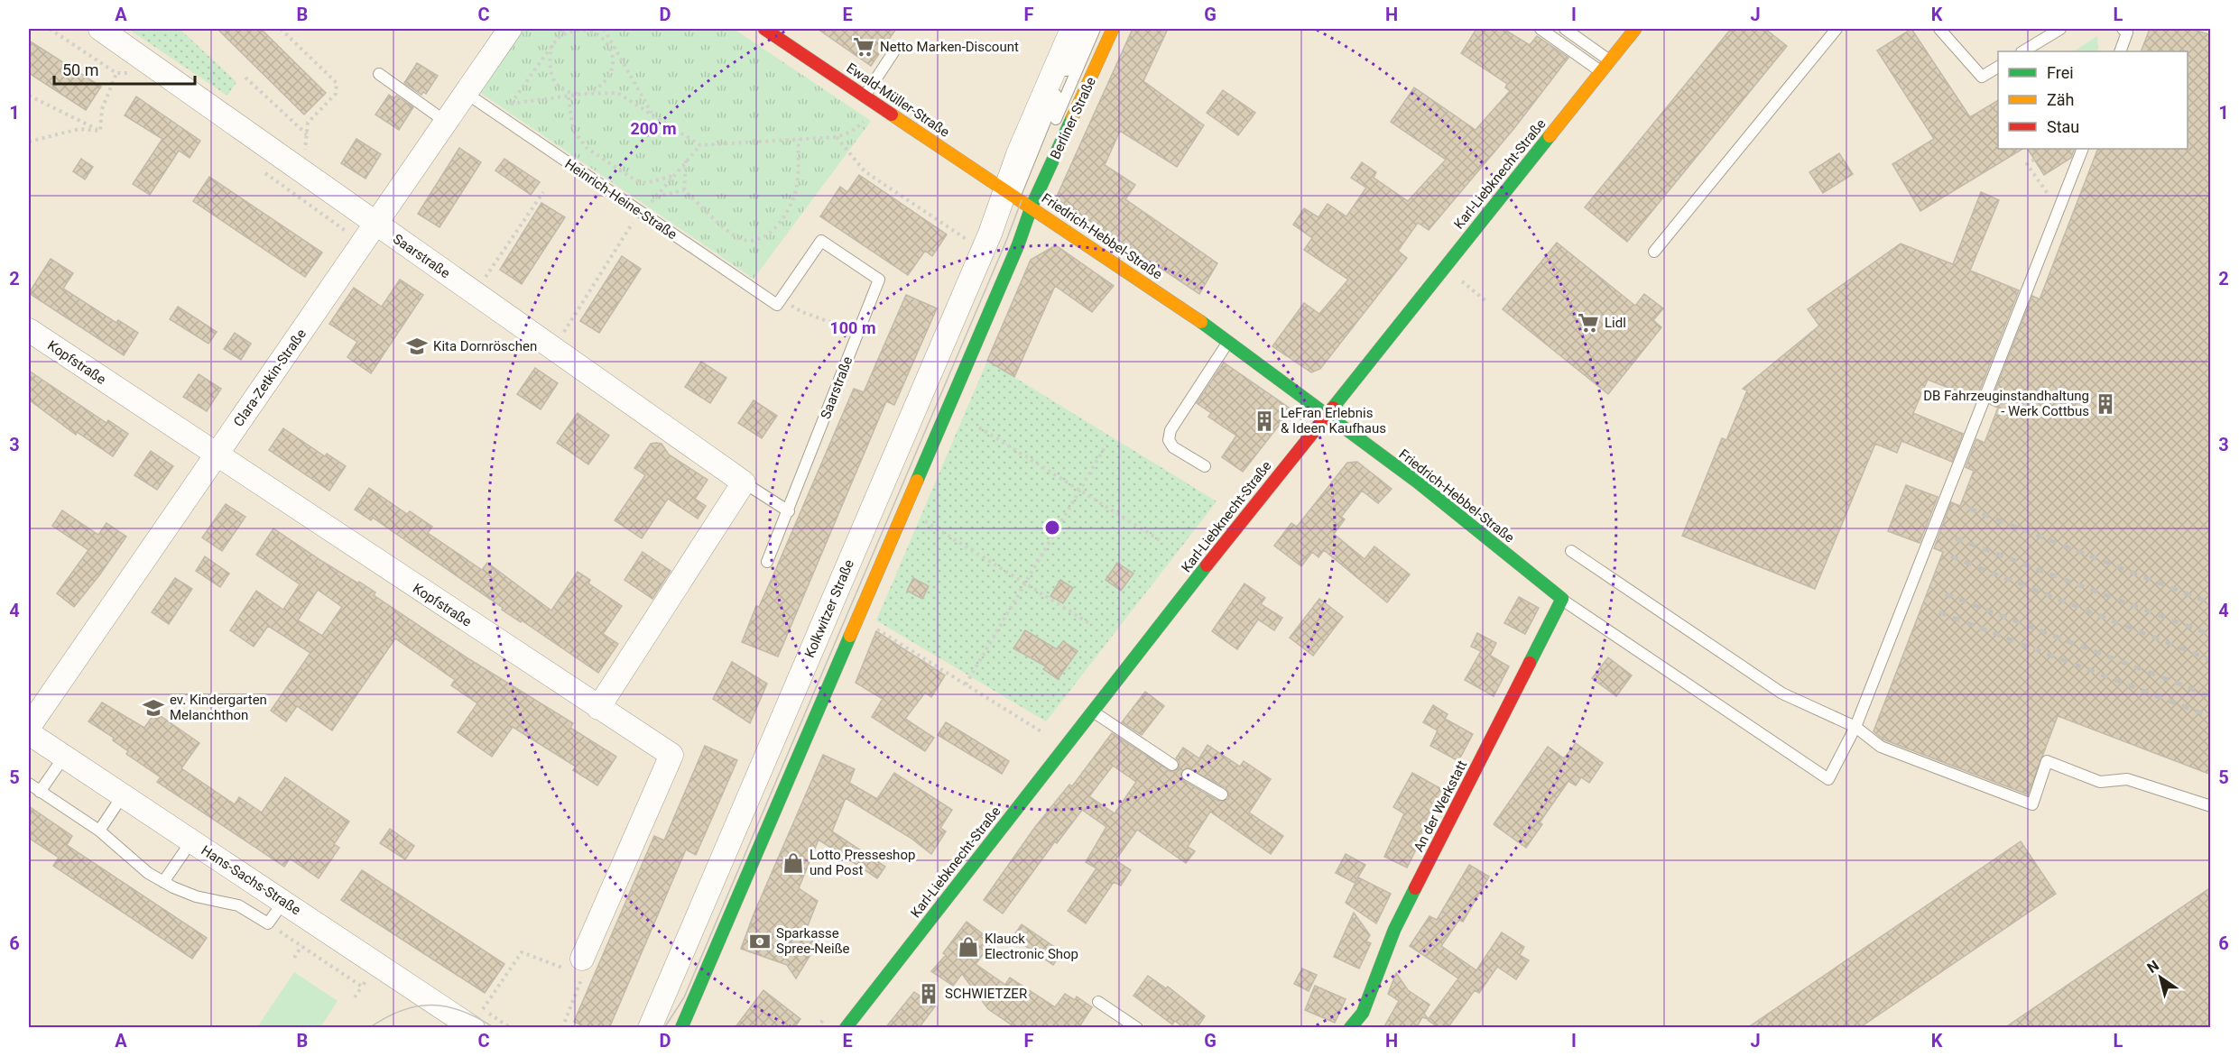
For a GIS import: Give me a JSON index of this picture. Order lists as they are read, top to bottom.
{
  "streets": {
    "street": [
      "Ewald-Müller-Straße",
      "Berliner Straße",
      "Karl-Liebknecht-Straße",
      "Friedrich-Hebbel-Straße",
      "Saarstraße",
      "Kopfstraße",
      "Clara-Zetkin-Straße",
      "Kolkwitzer Straße",
      "An der Werkstatt",
      "Hans-Sachs-Straße"
    ],
    "lane": ["Heinrich-Heine-Straße"]
  },
  "crossings": [
    ["Ewald-Müller-Straße", "Berliner Straße"],
    ["Ewald-Müller-Straße", "Friedrich-Hebbel-Straße"],
    ["Ewald-Müller-Straße", "Kolkwitzer Straße"],
    ["Berliner Straße", "Friedrich-Hebbel-Straße"],
    ["Berliner Straße", "Kolkwitzer Straße"],
    ["Karl-Liebknecht-Straße", "Friedrich-Hebbel-Straße"],
    ["Heinrich-Heine-Straße", "Saarstraße"],
    ["Heinrich-Heine-Straße", "Clara-Zetkin-Straße"],
    ["Friedrich-Hebbel-Straße", "Kolkwitzer Straße"],
    ["Friedrich-Hebbel-Straße", "An der Werkstatt"],
    ["Saarstraße", "Clara-Zetkin-Straße"],
    ["Kopfstraße", "Clara-Zetkin-Straße"]
  ],
  "places": {
    "supermarket": ["Netto Marken-Discount", "Lidl"],
    "school or university": ["Kita Dornröschen", "ev. Kindergarten Melanchthon"],
    "building": ["DB Fahrzeuginstandhaltung - Werk Cottbus", "LeFran Erlebnis & Ideen Kaufhaus", "SCHWIETZER"],
    "shop": ["Lotto Presseshop und Post", "Klauck Electronic Shop"],
    "bank": ["Sparkasse Spree-Neiße"]
  },
  "legend": ["Frei", "Zäh", "Stau"],
  "scale_bar": "50 m",
  "north": "top left",
  "grid": {
    "columns": [
      "A",
      "B",
      "C",
      "D",
      "E",
      "F",
      "G",
      "H",
      "I",
      "J",
      "K",
      "L"
    ],
    "rows": [
      "1",
      "2",
      "3",
      "4",
      "5",
      "6"
    ]
  },
  "rings": ["200 m", "100 m"]
}
